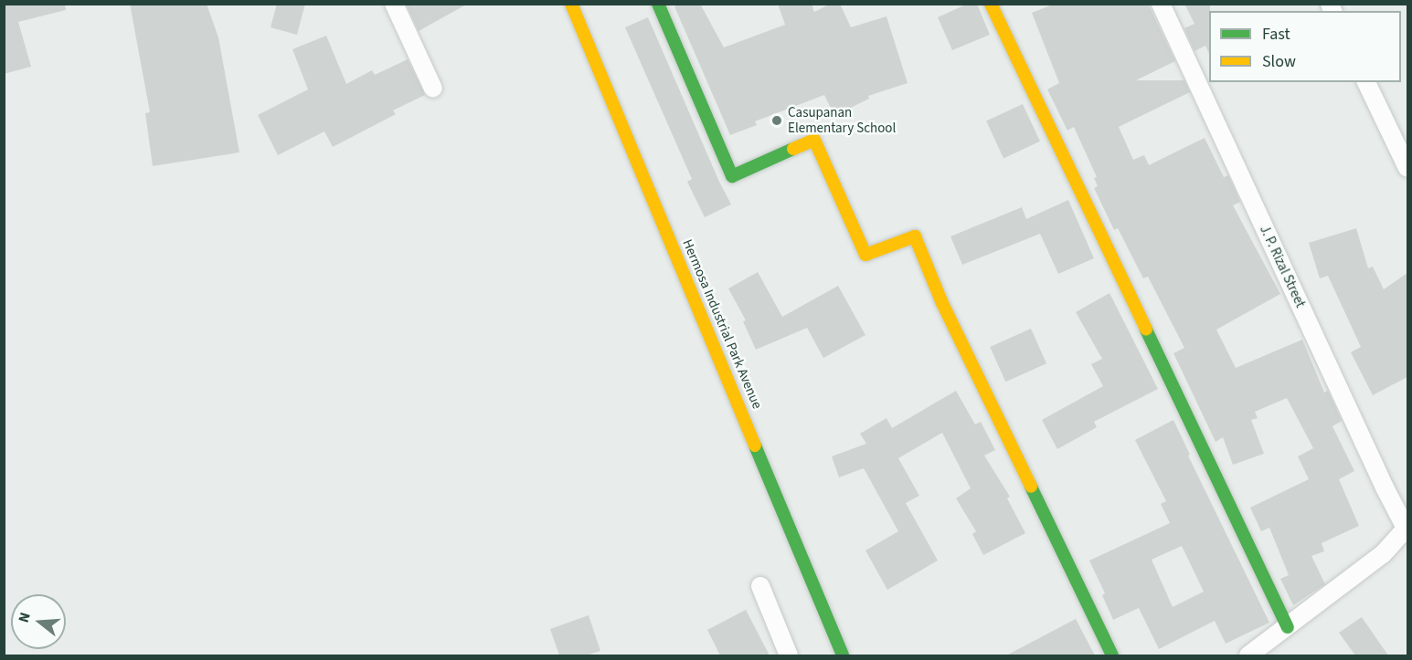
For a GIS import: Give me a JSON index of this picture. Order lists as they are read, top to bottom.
{
  "streets": {
    "street": ["J. P. Rizal Street", "Hermosa Industrial Park Avenue"]
  },
  "places": ["Casupanan Elementary School"],
  "legend": ["Fast", "Slow"],
  "north": "left"
}
